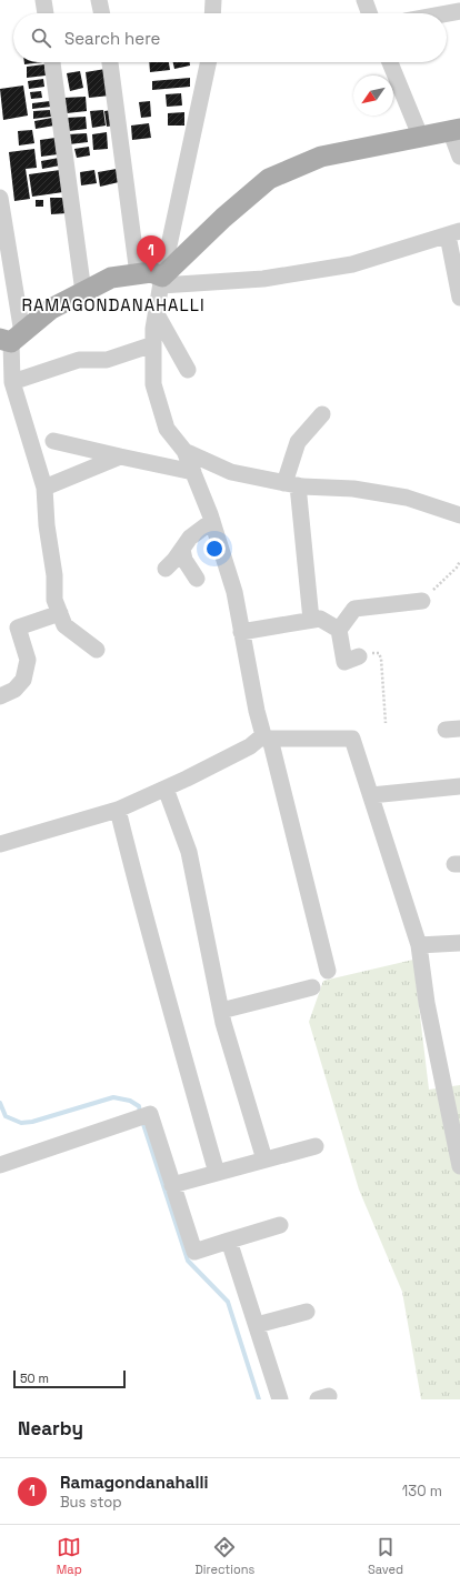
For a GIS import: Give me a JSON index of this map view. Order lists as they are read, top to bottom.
{
  "districts": ["RAMAGONDANAHALLI"],
  "scale_bar": "50 m",
  "north": "bottom left",
  "page": {
    "search": "Search here",
    "pins": "1",
    "scale": "50 m",
    "heading": "Nearby",
    "list": [
      {
        "mark": "1",
        "name": "Ramagondanahalli",
        "note": "Bus stop",
        "value": "130 m"
      }
    ],
    "nav": ["Map", "Directions", "Saved"]
  }
}
